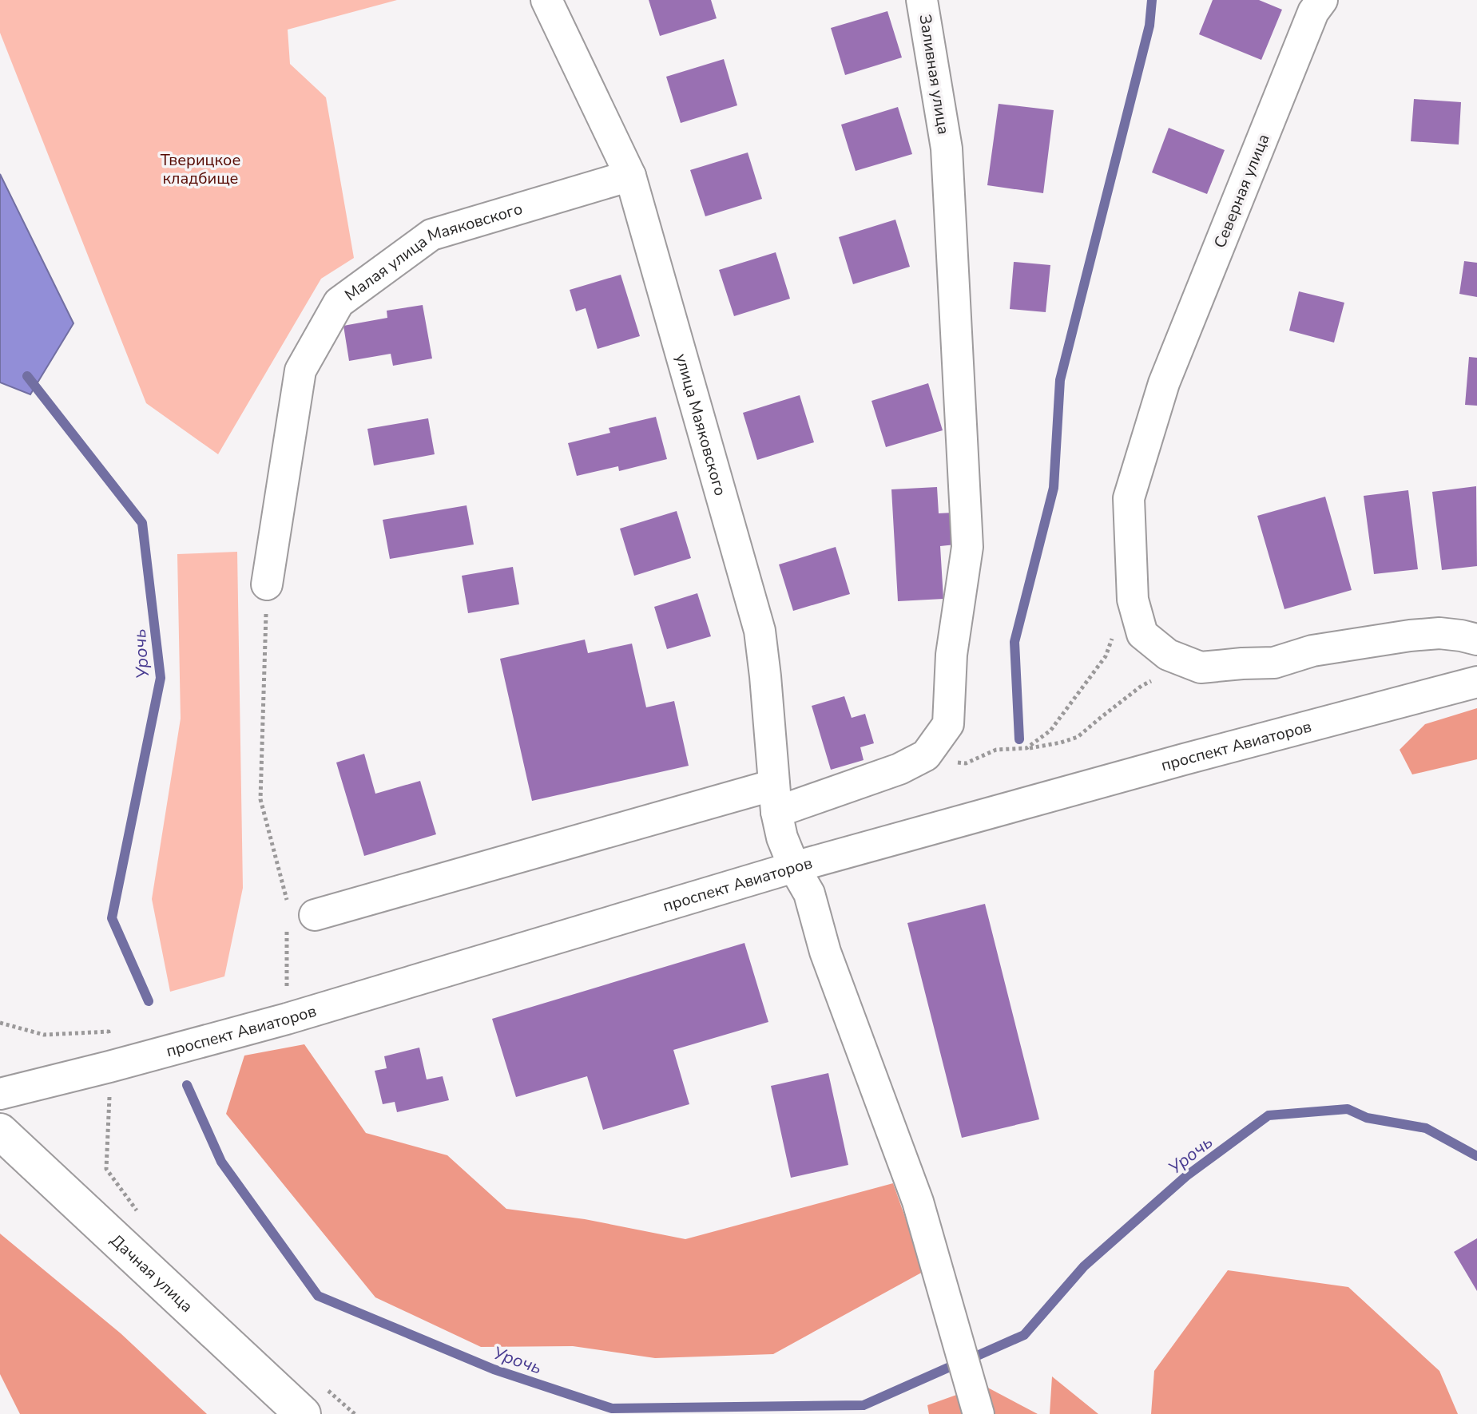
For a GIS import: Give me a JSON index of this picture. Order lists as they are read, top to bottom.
{
  "streets": {
    "main road": ["Дачная улица"],
    "street": [
      "Заливная улица",
      "Северная улица",
      "Малая улица Маяковского",
      "улица Маяковского",
      "проспект Авиаторов"
    ]
  },
  "crossings": [
    ["Заливная улица", "улица Маяковского"],
    ["Малая улица Маяковского", "улица Маяковского"],
    ["улица Маяковского", "проспект Авиаторов"]
  ],
  "water": ["Урочь"],
  "parks": ["Тверицкое кладбище"]
}
